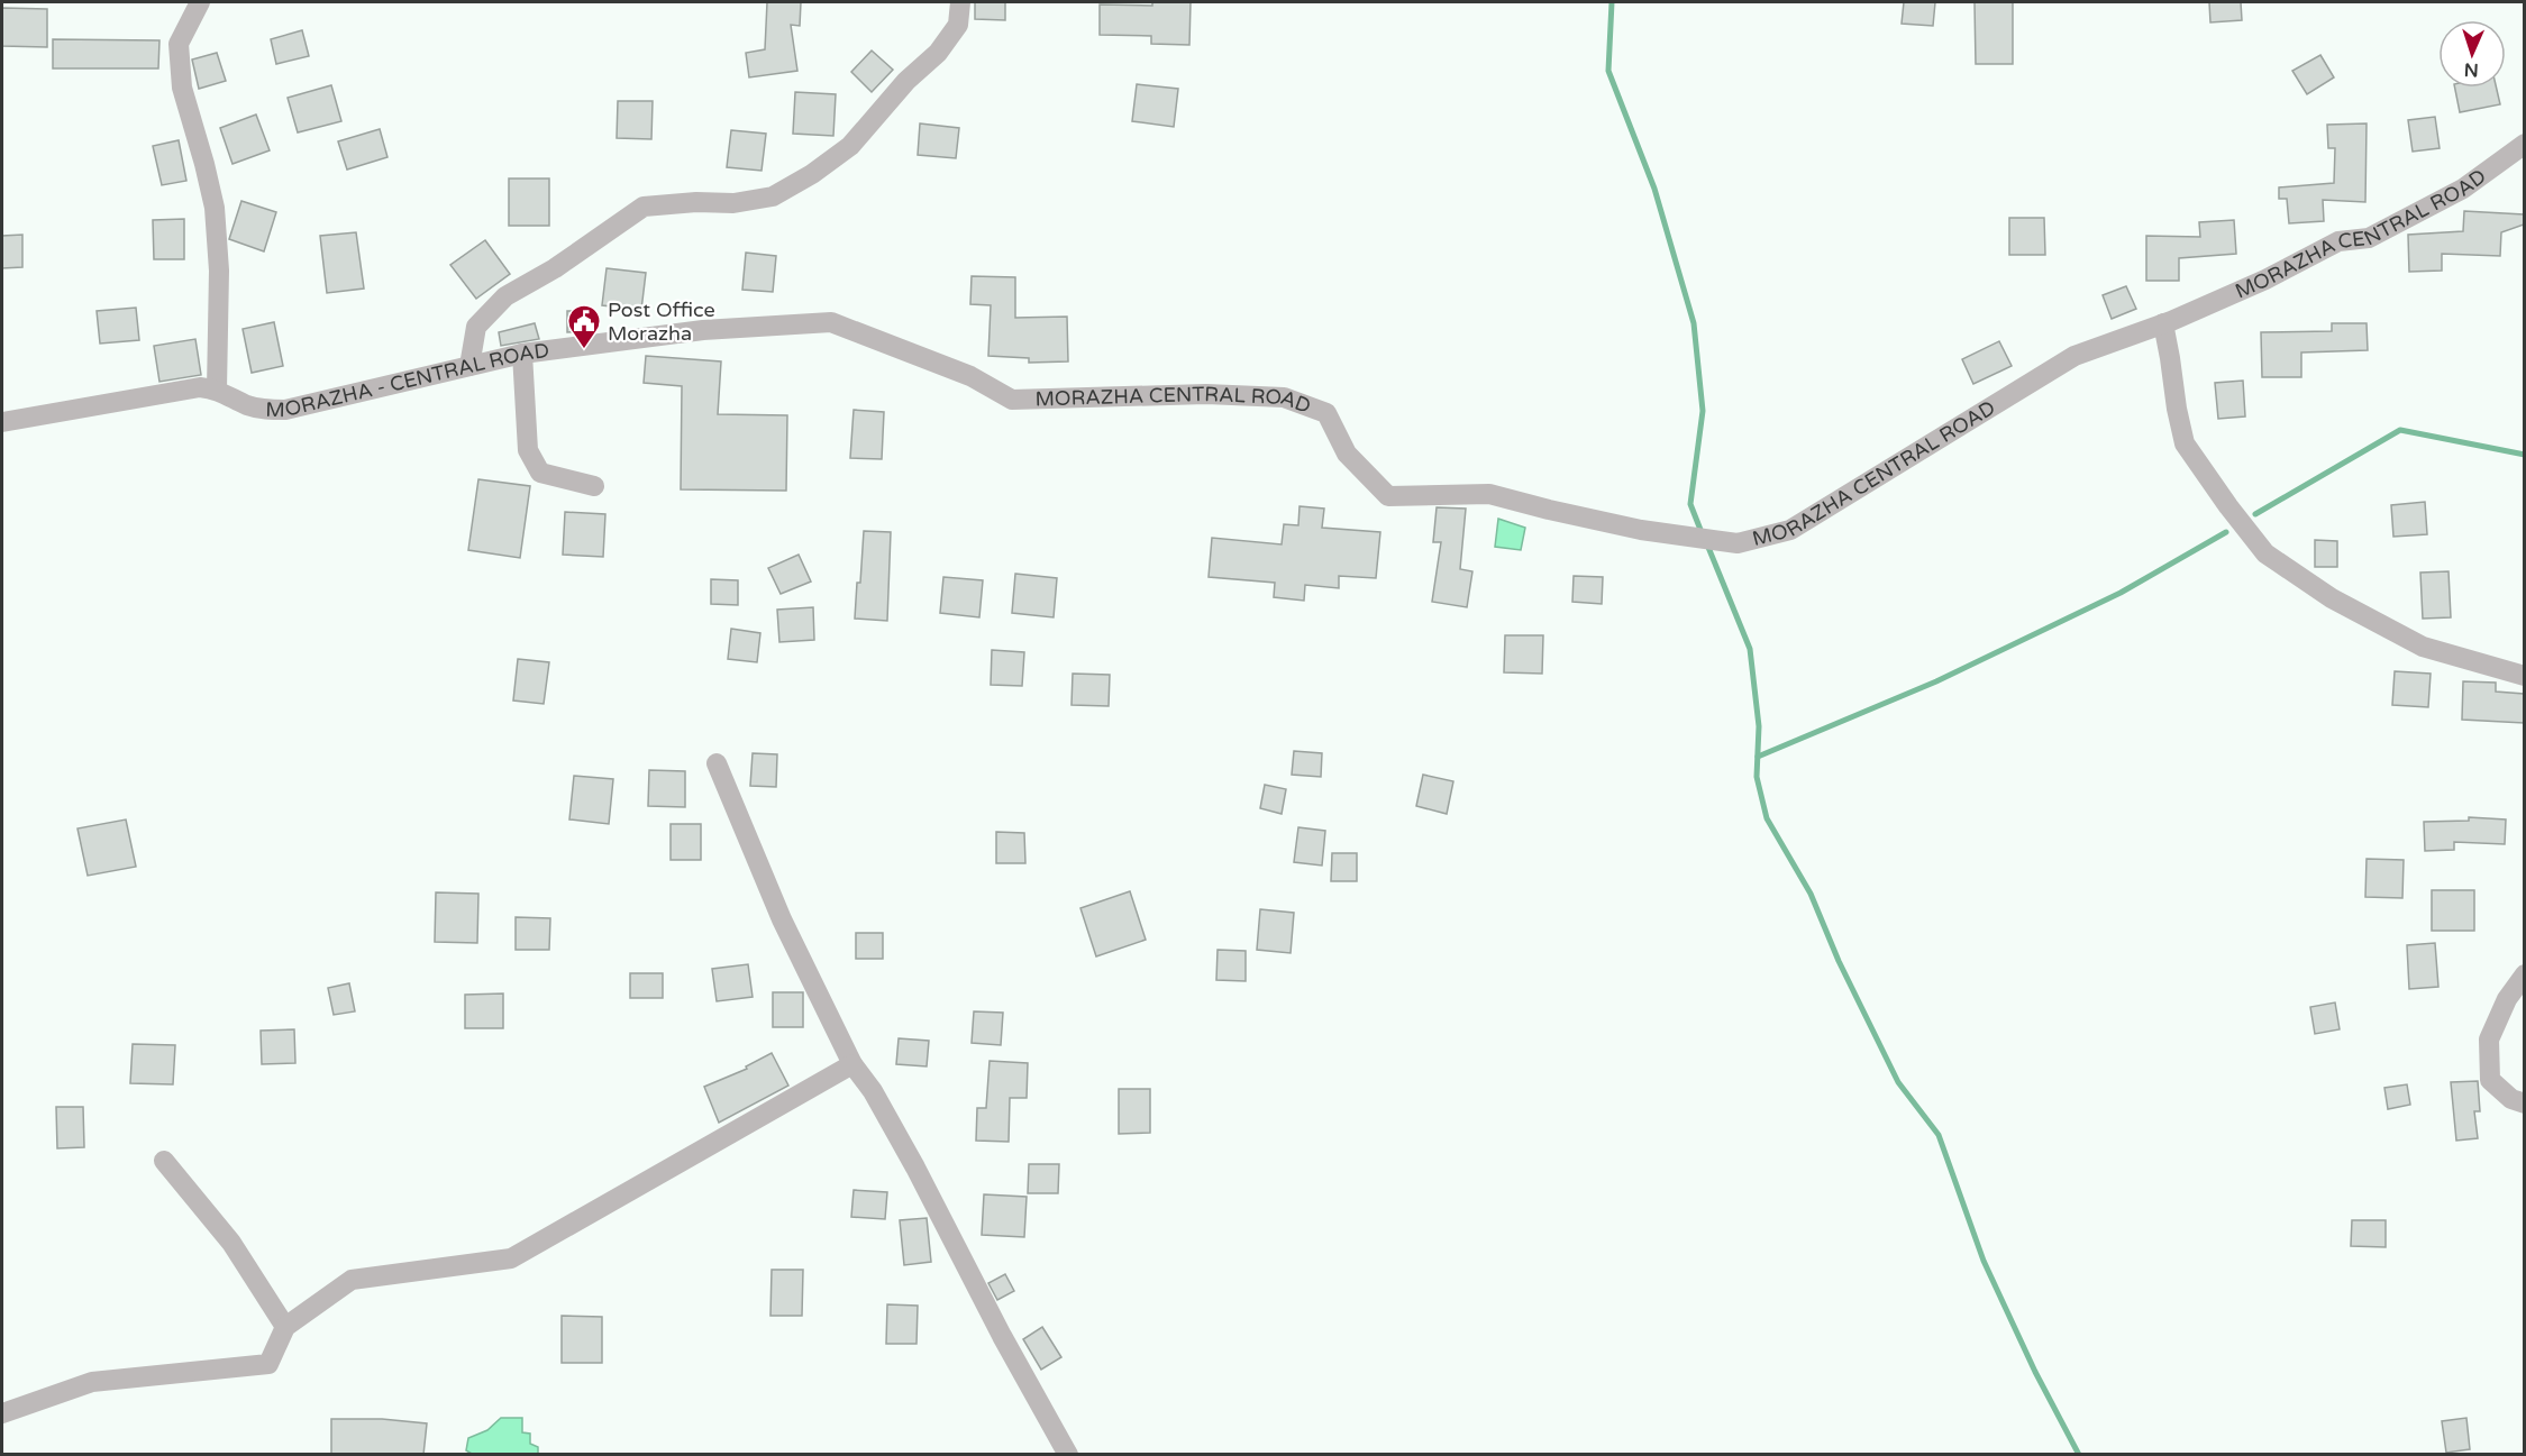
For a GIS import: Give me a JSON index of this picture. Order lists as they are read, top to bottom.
{
  "streets": {
    "street": ["MORAZHA CENTRAL ROAD", "MORAZHA - CENTRAL ROAD"]
  },
  "crossings": [
    ["MORAZHA CENTRAL ROAD", "MORAZHA - CENTRAL ROAD"]
  ],
  "places": {
    "public building": ["Post Office Morazha"]
  },
  "north": "bottom"
}
